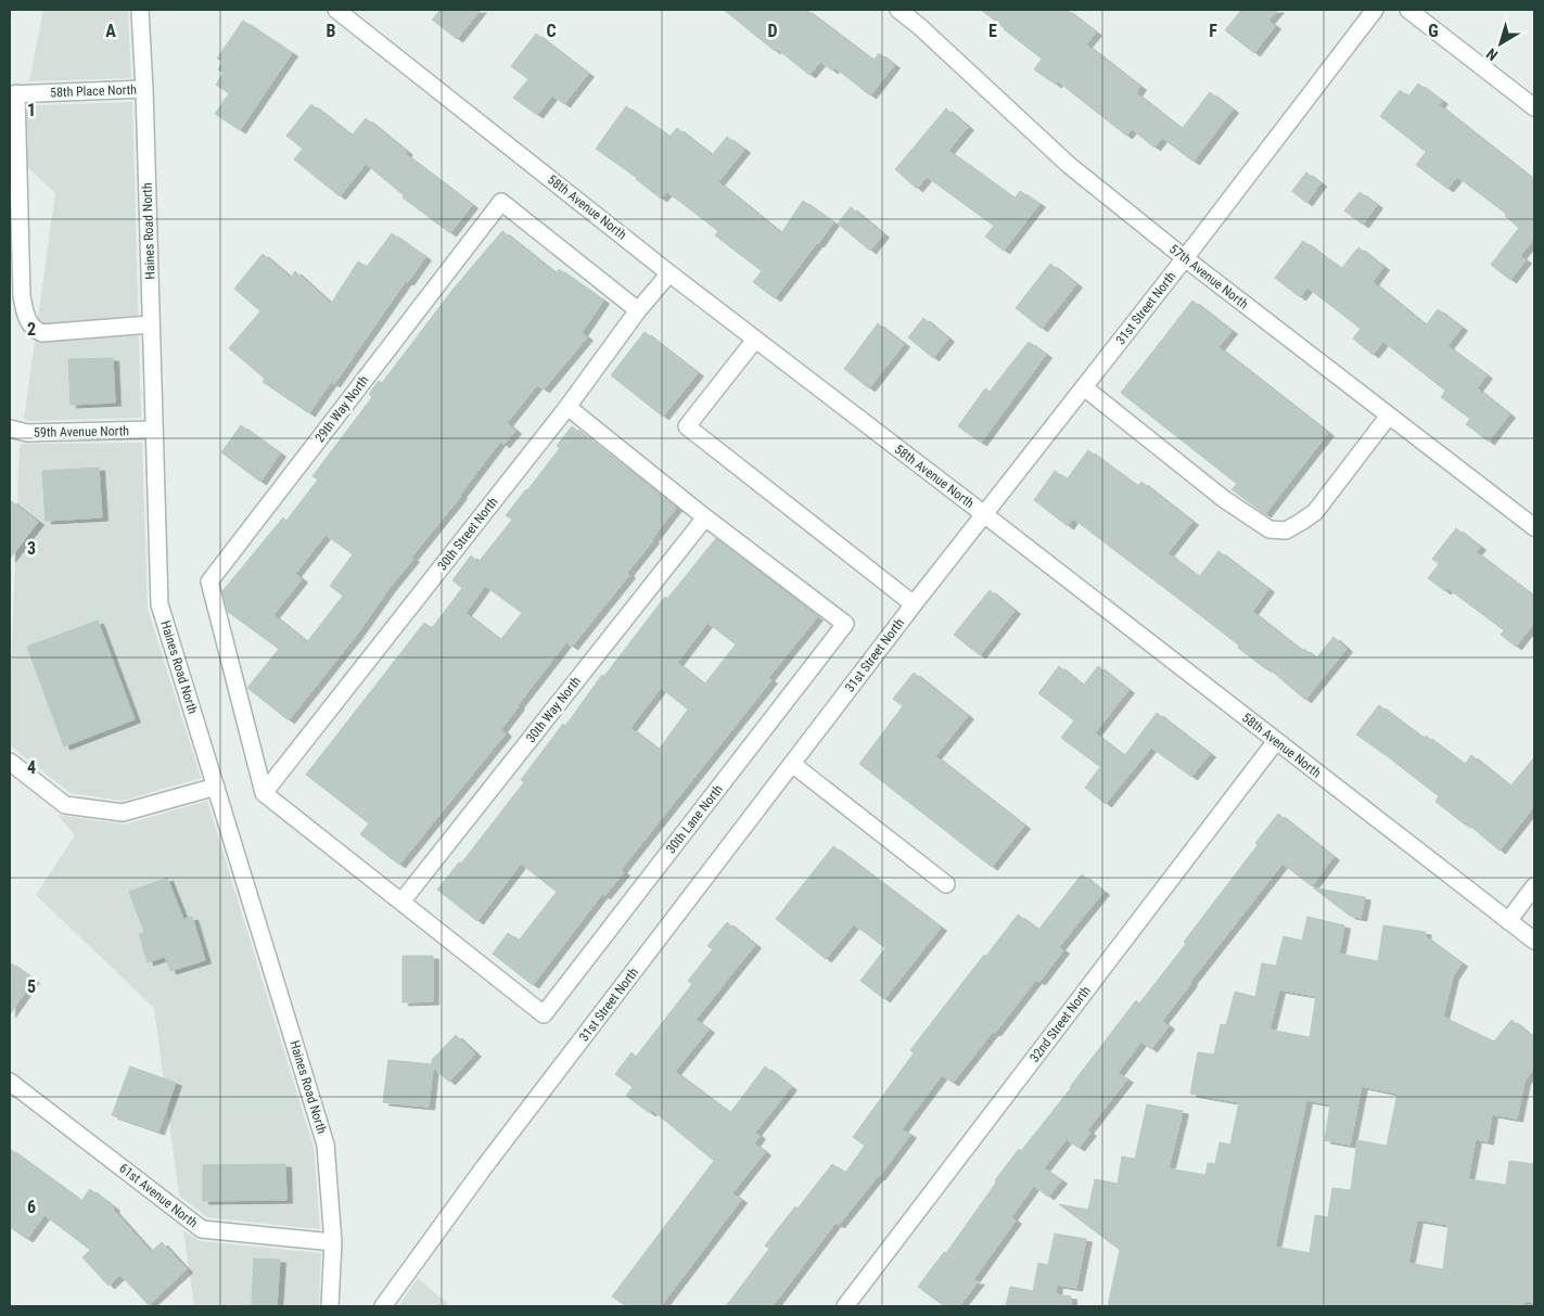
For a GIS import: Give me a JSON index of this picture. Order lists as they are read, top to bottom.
{
  "streets": {
    "street": [
      "58th Place North",
      "58th Avenue North",
      "Haines Road North",
      "57th Avenue North",
      "31st Street North",
      "29th Way North",
      "59th Avenue North",
      "30th Street North",
      "30th Way North",
      "30th Lane North",
      "32nd Street North",
      "61st Avenue North"
    ]
  },
  "crossings": [
    ["58th Place North", "Haines Road North"],
    ["58th Avenue North", "31st Street North"],
    ["58th Avenue North", "30th Street North"],
    ["58th Avenue North", "32nd Street North"],
    ["Haines Road North", "59th Avenue North"],
    ["Haines Road North", "61st Avenue North"],
    ["57th Avenue North", "31st Street North"],
    ["29th Way North", "30th Street North"],
    ["30th Way North", "30th Lane North"]
  ],
  "north": "bottom left",
  "grid": {
    "columns": [
      "A",
      "B",
      "C",
      "D",
      "E",
      "F",
      "G"
    ],
    "rows": [
      "1",
      "2",
      "3",
      "4",
      "5",
      "6"
    ]
  }
}
